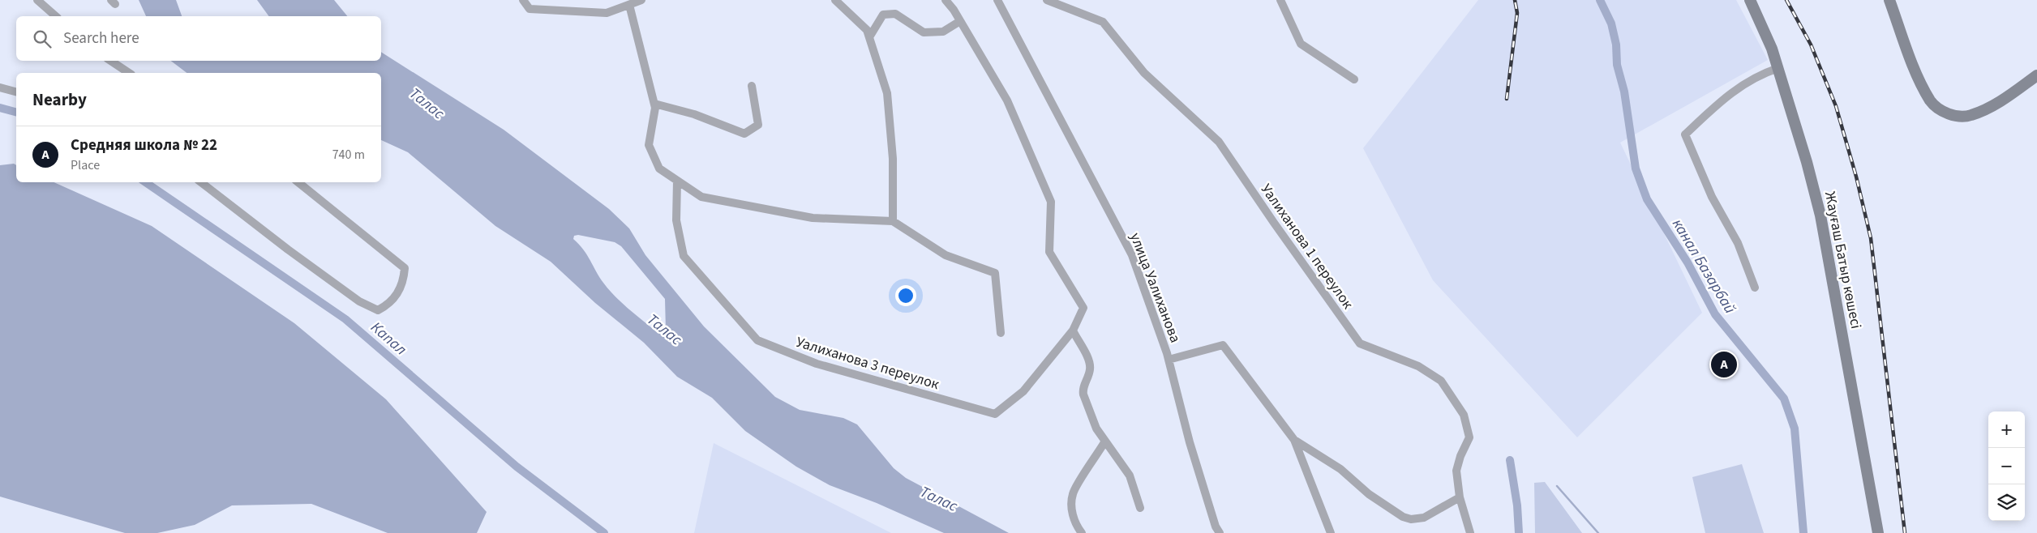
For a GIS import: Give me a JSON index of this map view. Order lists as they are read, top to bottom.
{
  "streets": {
    "main road": ["Жауғаш Батыр көшесі"],
    "street": ["Уалиханова 1 переулок", "улица Уалиханова", "Уалиханова 3 переулок"]
  },
  "water": ["Талас", "канал Базарбай", "Капал"],
  "page": {
    "search": "Search here",
    "heading": "Nearby",
    "list": [
      {
        "mark": "A",
        "name": "Средняя школа № 22",
        "note": "Place",
        "value": "740 m"
      }
    ],
    "pins": "A",
    "map_buttons": ["+", "−"]
  }
}
